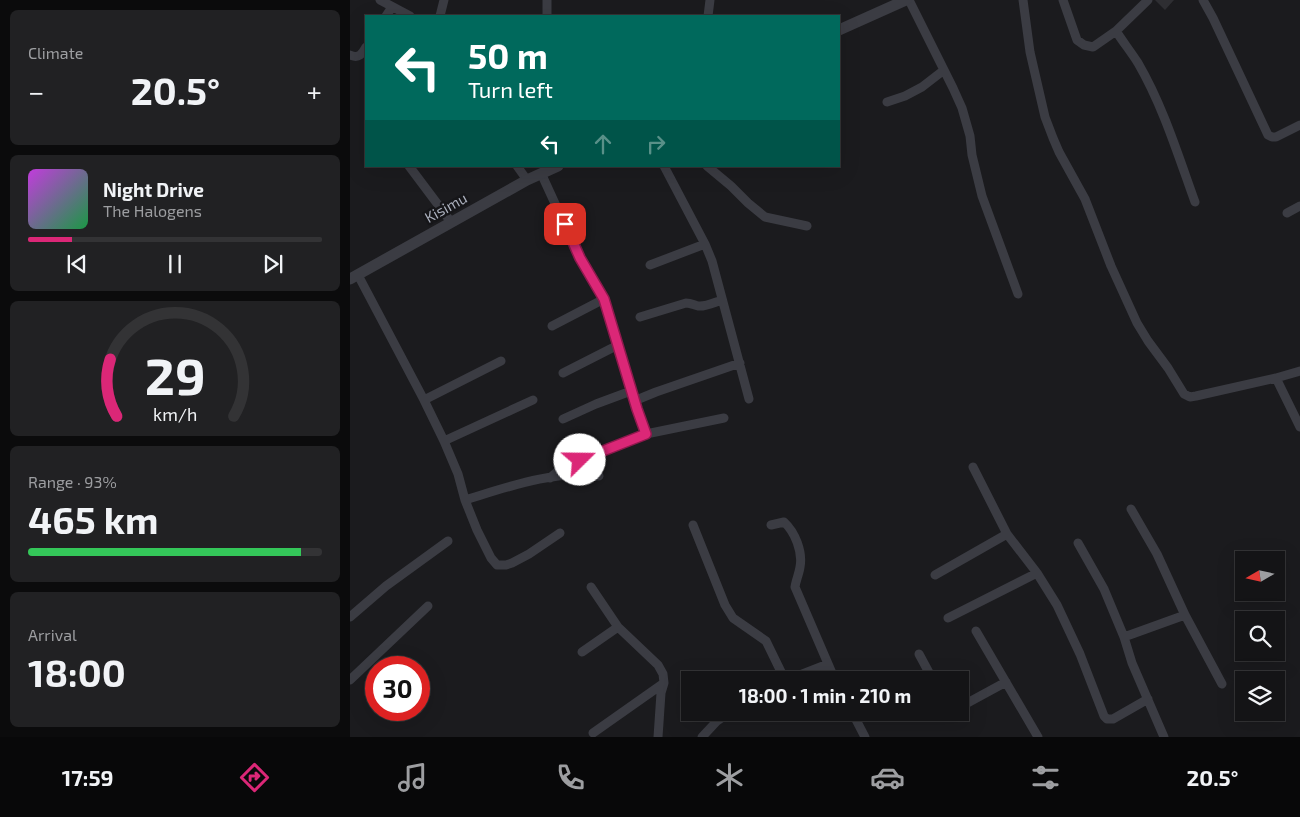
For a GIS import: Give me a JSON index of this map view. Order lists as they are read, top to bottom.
{
  "streets": {
    "street": ["Kisimu"]
  },
  "north": "left",
  "page": {
    "tile": [
      "Climate",
      ["Range · 93%", "465 km"],
      ["Arrival", "18:00"]
    ],
    "turn": ["50 m", "Turn left"],
    "heat": ["−", "20.5°", "+"],
    "song": ["Night Drive", "The Halogens"],
    "limit": "30",
    "trip": "18:00 · 1 min · 210 m",
    "tabs": ["17:59", "20.5°"],
    "gauge": ["29", "km/h"]
  }
}
